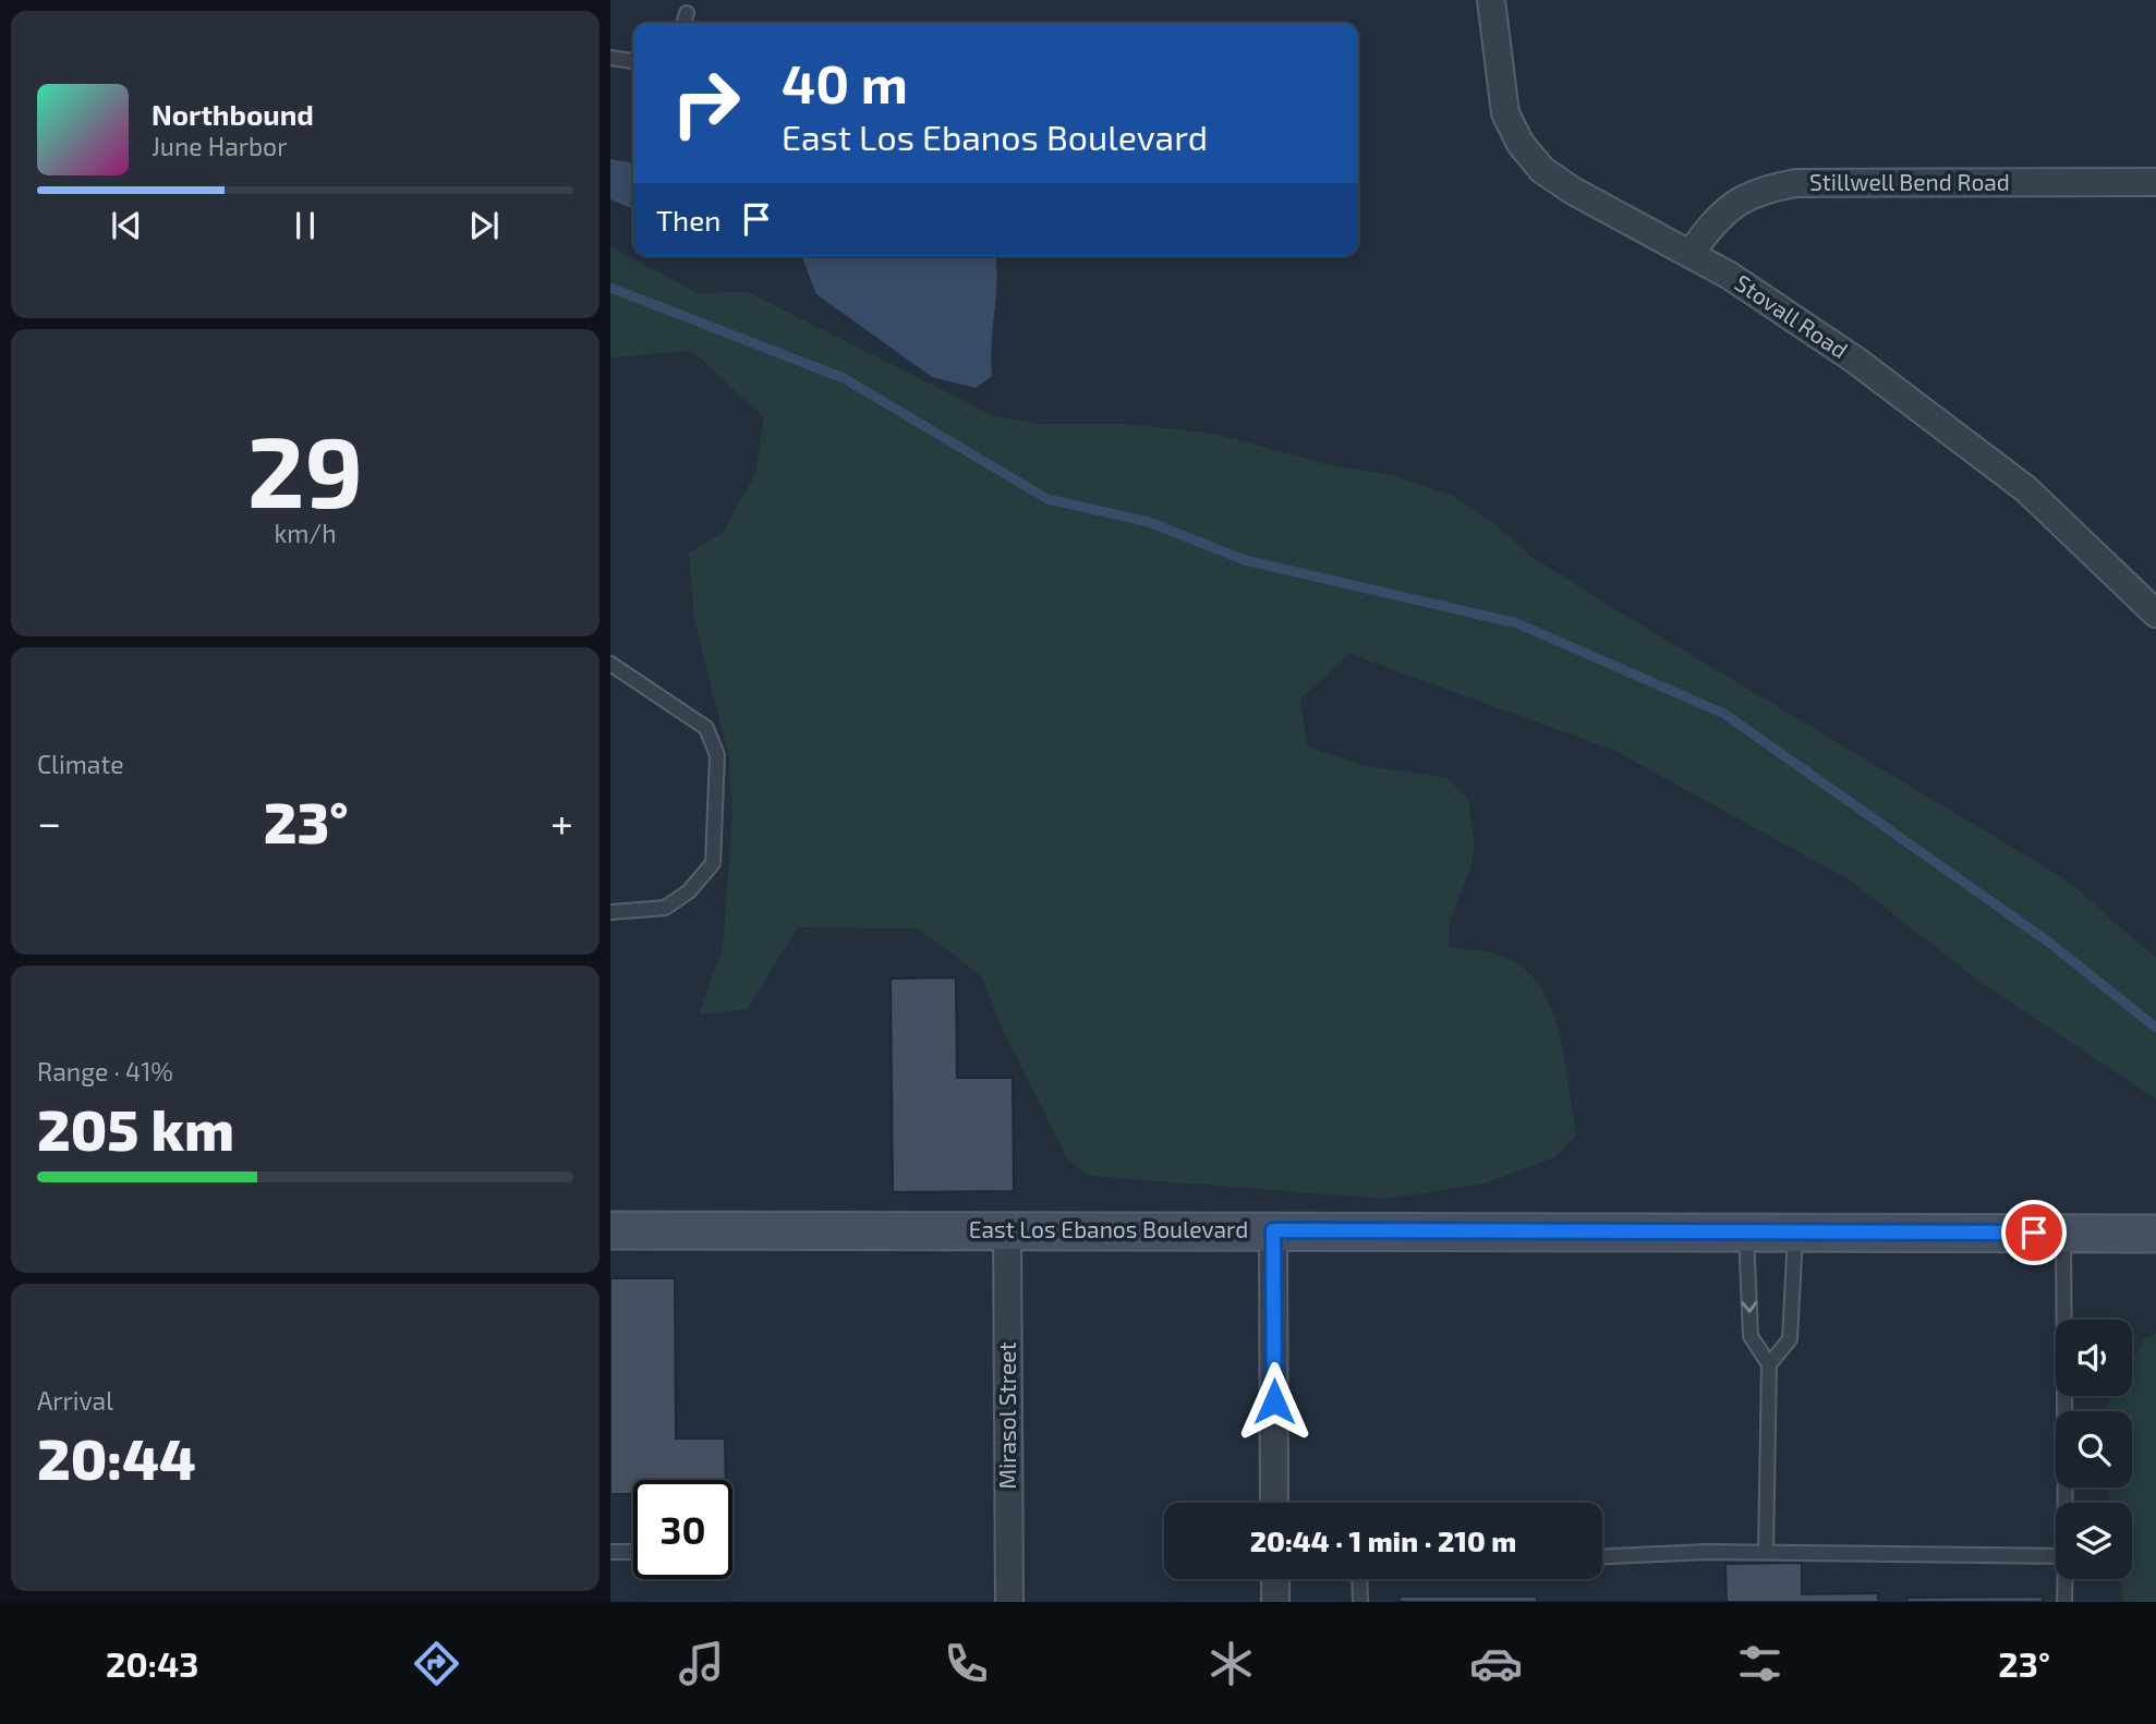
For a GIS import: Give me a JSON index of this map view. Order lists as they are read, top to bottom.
{
  "streets": {
    "street": [
      "Stillwell Bend Road",
      "Stovall Road",
      "East Los Ebanos Boulevard",
      "Mirasol Street"
    ]
  },
  "crossings": [
    ["Stillwell Bend Road", "Stovall Road"],
    ["East Los Ebanos Boulevard", "Mirasol Street"]
  ],
  "page": {
    "turn": ["40 m", "East Los Ebanos Boulevard"],
    "song": ["Northbound", "June Harbor"],
    "then": "Then",
    "tile": [
      ["29", "km/h"],
      "Climate",
      ["Range · 41%", "205 km"],
      ["Arrival", "20:44"]
    ],
    "heat": ["−", "23°", "+"],
    "limit": "30",
    "trip": "20:44 · 1 min · 210 m",
    "tabs": ["20:43", "23°"]
  }
}
